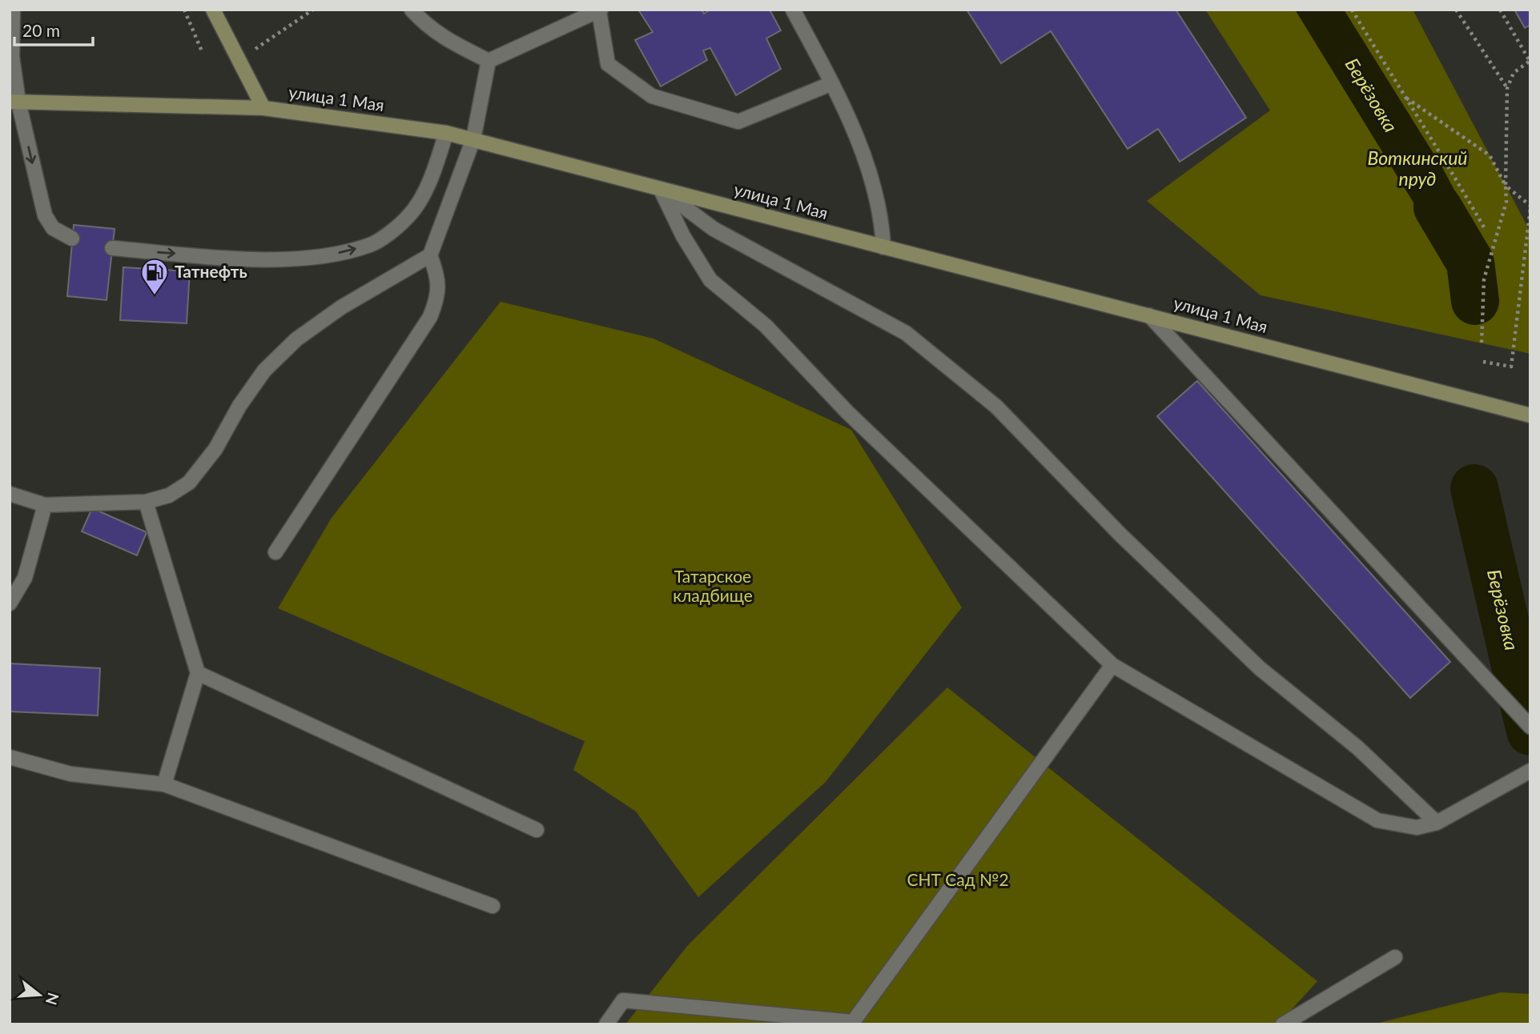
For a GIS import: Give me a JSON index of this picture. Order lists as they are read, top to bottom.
{
  "streets": {
    "main road": ["улица 1 Мая"]
  },
  "water": ["Берёзовка", "Воткинский пруд"],
  "parks": ["Татарское кладбище", "СНТ Сад №2"],
  "places": {
    "fuel station": ["Татнефть"]
  },
  "scale_bar": "20 m",
  "north": "right"
}
